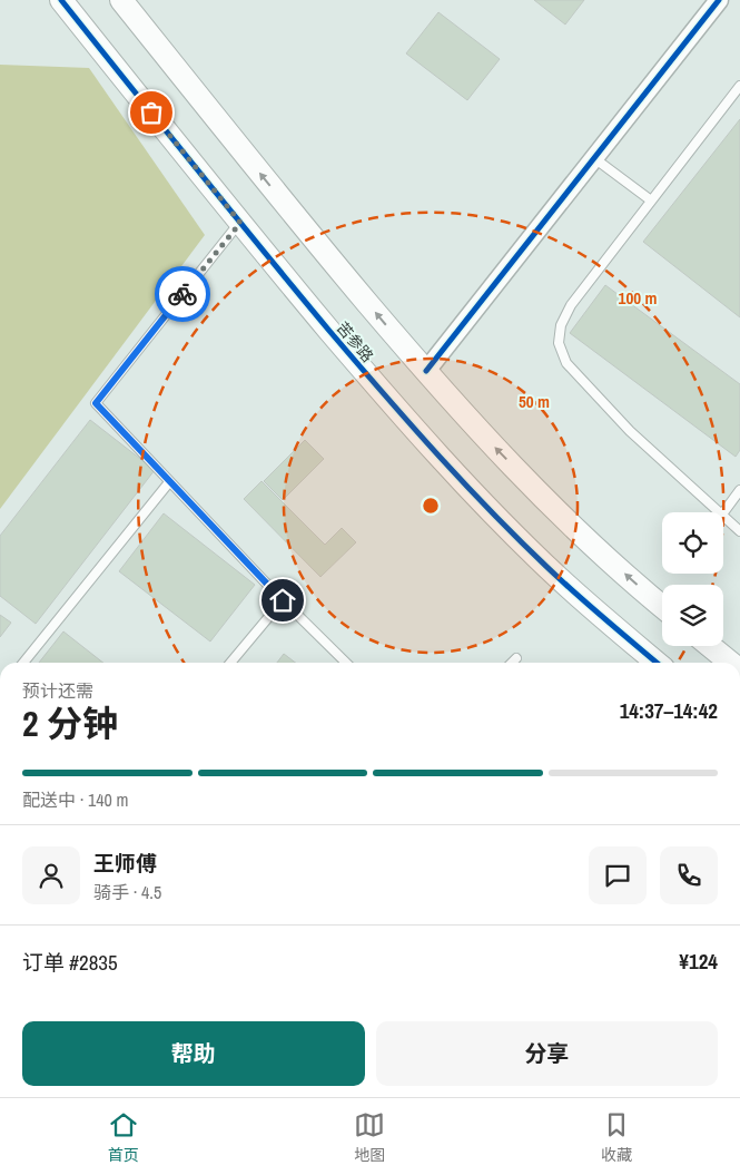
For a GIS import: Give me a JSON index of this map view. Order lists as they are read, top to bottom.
{
  "streets": {
    "street": ["苦参路"]
  },
  "page": {
    "heading": ["2 分钟", "预计还需", "14:37–14:42"],
    "panel": [
      "王师傅",
      "骑手 · 4.5",
      "订单 #2835",
      "¥124"
    ],
    "bar": "配送中 · 140 m",
    "buttons": ["帮助", "分享"],
    "tabs": ["首页", "地图", "收藏"]
  },
  "rings": ["100 m", "50 m"]
}
